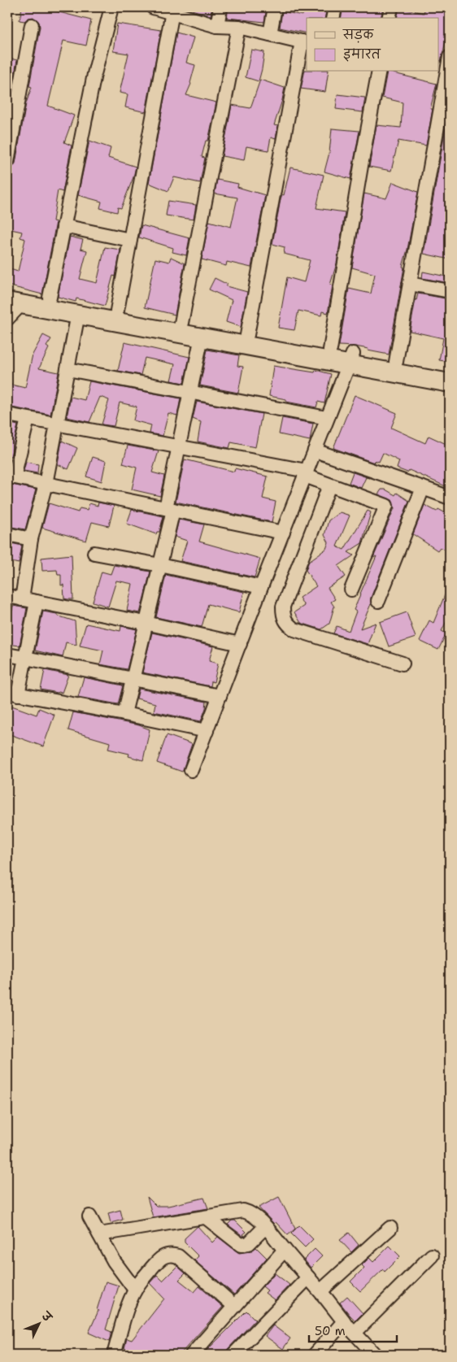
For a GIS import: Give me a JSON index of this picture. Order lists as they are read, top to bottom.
{
  "legend": ["सड़क", "इमारत"],
  "scale_bar": "50 m",
  "north": "top right"
}
